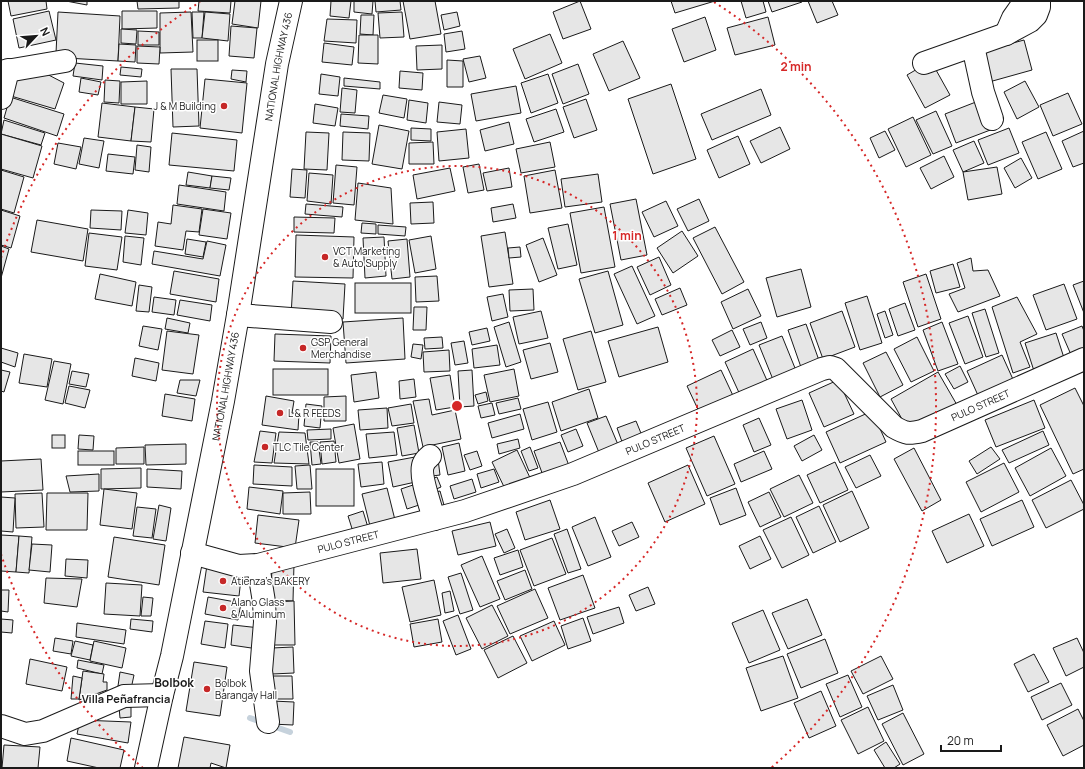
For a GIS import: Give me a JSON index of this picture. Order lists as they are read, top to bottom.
{
  "streets": {
    "street": ["NATIONAL HIGHWAY 436", "PULO STREET"]
  },
  "crossings": [
    ["NATIONAL HIGHWAY 436", "PULO STREET"]
  ],
  "districts": ["Bolbok", "Villa Peñafrancia"],
  "places": [
    "J & M Building",
    "VCT Marketing & Auto Supply",
    "GSP General Merchandise",
    "L & R FEEDS",
    "TLC Tile Center",
    "Atienza's BAKERY",
    "Alano Glass & Aluminum",
    "Bolbok Barangay Hall"
  ],
  "scale_bar": "20 m",
  "north": "top right",
  "rings": ["2 min", "1 min"]
}
